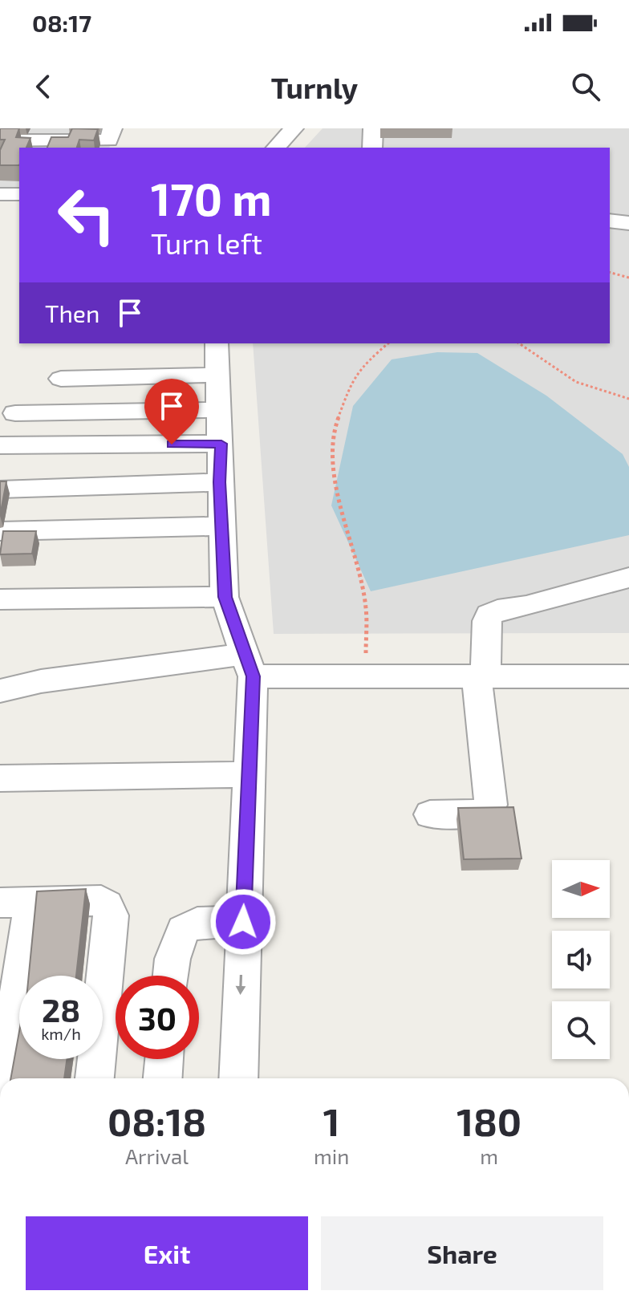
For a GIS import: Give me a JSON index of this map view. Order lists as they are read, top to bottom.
{
  "north": "right",
  "page": {
    "status": "08:17",
    "header": "Turnly",
    "turn": ["170 m", "Turn left"],
    "then": "Then",
    "speed": "28 km/h",
    "limit": "30",
    "eta": [
      "08:18",
      "Arrival",
      "1",
      "min",
      "180",
      "m"
    ],
    "buttons": ["Exit", "Share"]
  }
}
